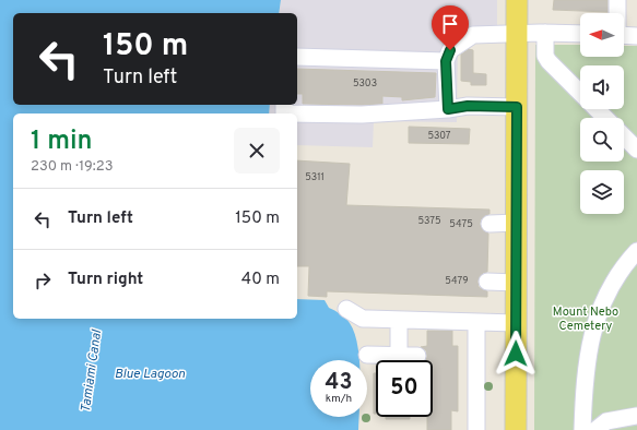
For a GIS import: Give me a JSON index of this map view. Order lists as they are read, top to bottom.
{
  "water": ["Tamiami Canal", "Blue Lagoon"],
  "parks": ["Mount Nebo Cemetery"],
  "house_numbers": [
    "5303",
    "5307",
    "5311",
    "5375",
    "5475",
    "5479"
  ],
  "north": "left",
  "page": {
    "turn": ["150 m", "Turn left"],
    "heading": ["1 min", "230 m · 19:23"],
    "list": [
      {
        "name": "Turn left",
        "value": "150 m"
      },
      {
        "name": "Turn right",
        "value": "40 m"
      }
    ],
    "speed": "43 km/h",
    "limit": "50"
  }
}
